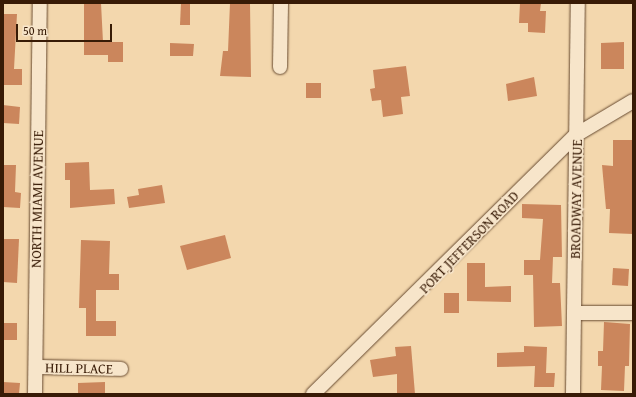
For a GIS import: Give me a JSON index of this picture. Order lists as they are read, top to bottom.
{
  "streets": {
    "street": [
      "NORTH MIAMI AVENUE",
      "BROADWAY AVENUE",
      "PORT JEFFERSON ROAD",
      "HILL PLACE"
    ]
  },
  "crossings": [
    ["NORTH MIAMI AVENUE", "HILL PLACE"],
    ["BROADWAY AVENUE", "PORT JEFFERSON ROAD"]
  ],
  "scale_bar": "50 m"
}
